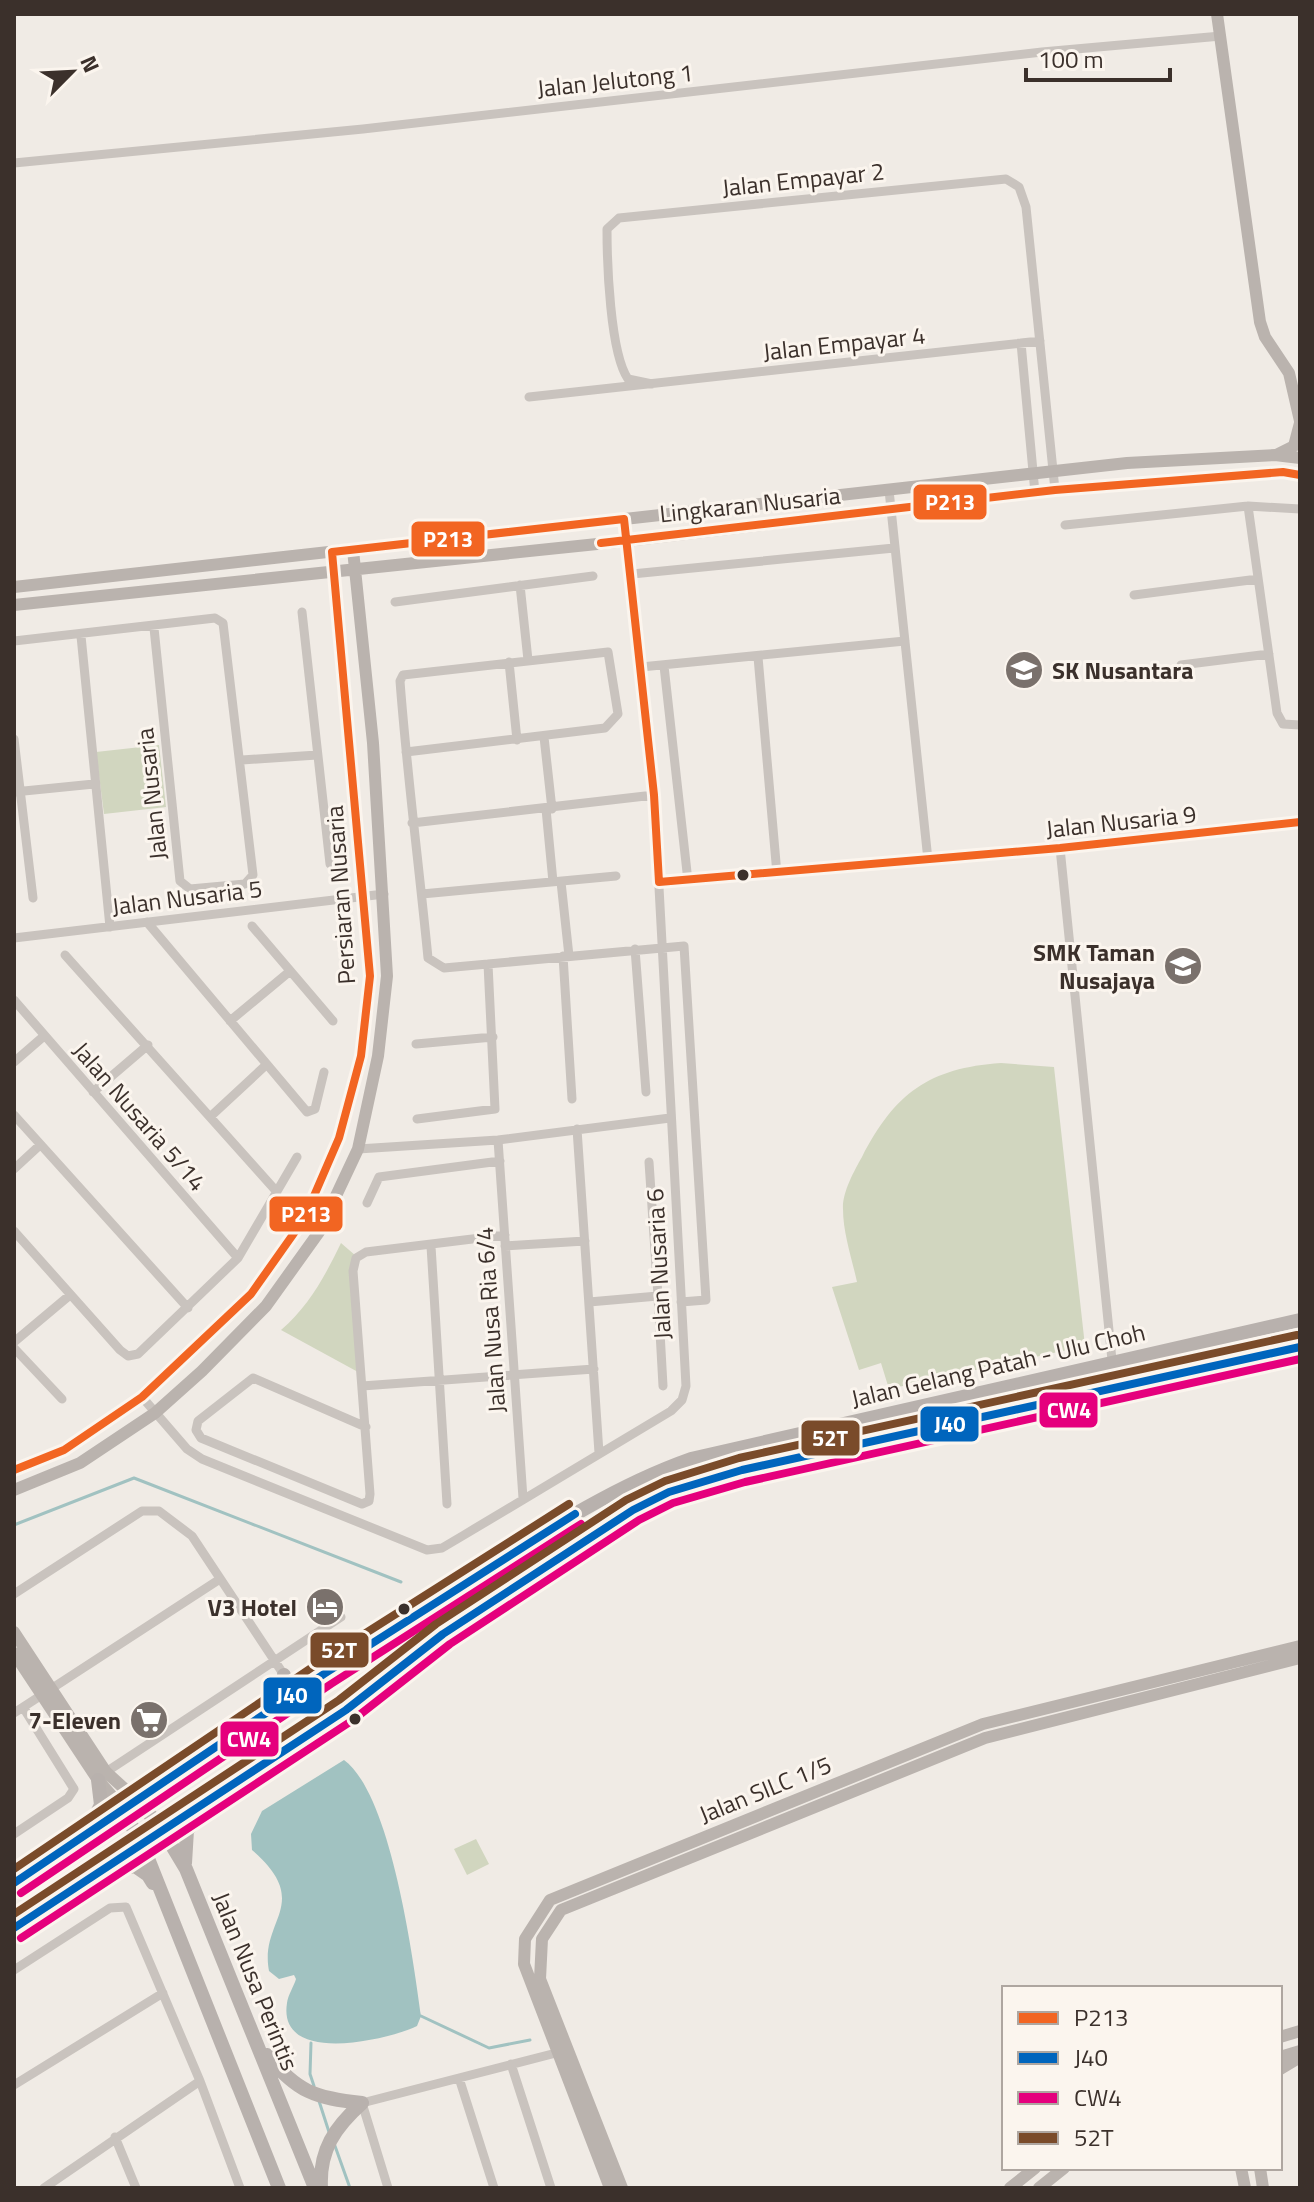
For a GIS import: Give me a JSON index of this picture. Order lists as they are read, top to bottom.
{
  "streets": {
    "main road": ["Jalan Gelang Patah - Ulu Choh", "Jalan Nusa Perintis"],
    "street": [
      "Jalan Jelutong 1",
      "Jalan Empayar 2",
      "Jalan Empayar 4",
      "Lingkaran Nusaria",
      "Jalan Nusaria",
      "Jalan Nusaria 9",
      "Persiaran Nusaria",
      "Jalan Nusaria 5",
      "Jalan Nusaria 5/14",
      "Jalan Nusaria 6",
      "Jalan Nusa Ria 6/4",
      "Jalan SILC 1/5"
    ]
  },
  "crossings": [
    ["Jalan Empayar 2", "Jalan Empayar 4"],
    ["Lingkaran Nusaria", "Persiaran Nusaria"],
    ["Lingkaran Nusaria", "Jalan Nusaria 6"],
    ["Jalan Nusaria 9", "Jalan Nusaria 6"],
    ["Persiaran Nusaria", "Jalan Nusaria 5"],
    ["Persiaran Nusaria", "Jalan Nusaria 6"],
    ["Jalan Nusaria 6", "Jalan Nusa Ria 6/4"],
    ["Jalan Gelang Patah - Ulu Choh", "Jalan Nusa Perintis"]
  ],
  "places": {
    "school or university": ["SK Nusantara", "SMK Taman Nusajaya"],
    "hotel": ["V3 Hotel"],
    "supermarket": ["7-Eleven"]
  },
  "lines": [
    "transit line P213",
    "transit line 52T",
    "transit line J40",
    "transit line CW4"
  ],
  "legend": [
    "P213",
    "J40",
    "CW4",
    "52T"
  ],
  "scale_bar": "100 m",
  "north": "top right"
}
